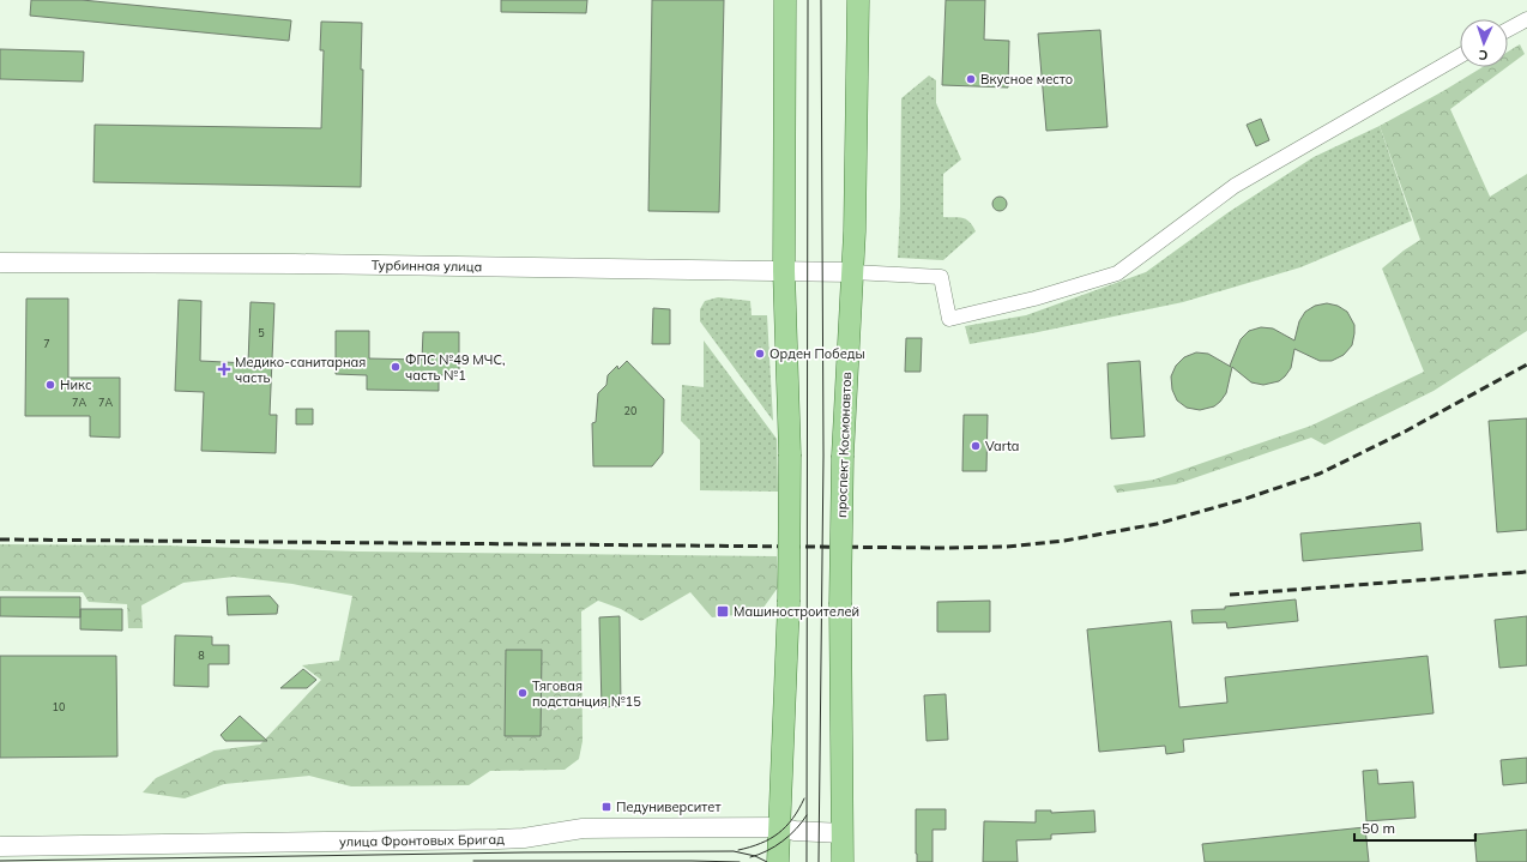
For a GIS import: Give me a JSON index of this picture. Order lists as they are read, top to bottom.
{
  "streets": {
    "main road": ["Турбинная улица", "проспект Космонавтов", "улица Фронтовых Бригад"]
  },
  "crossings": [
    ["Турбинная улица", "проспект Космонавтов"],
    ["проспект Космонавтов", "улица Фронтовых Бригад"]
  ],
  "places": {
    "other": [
      "Вкусное место",
      "Орден Победы",
      "ФПС №49 МЧС, часть №1",
      "Никс",
      "Varta",
      "Тяговая подстанция №15"
    ],
    "health": ["Медико-санитарная часть"],
    "transit": ["Машиностроителей", "Педуниверситет"]
  },
  "house_numbers": [
    "5",
    "7",
    "7А",
    "7А",
    "20",
    "8",
    "10"
  ],
  "scale_bar": "50 m",
  "north": "bottom"
}
